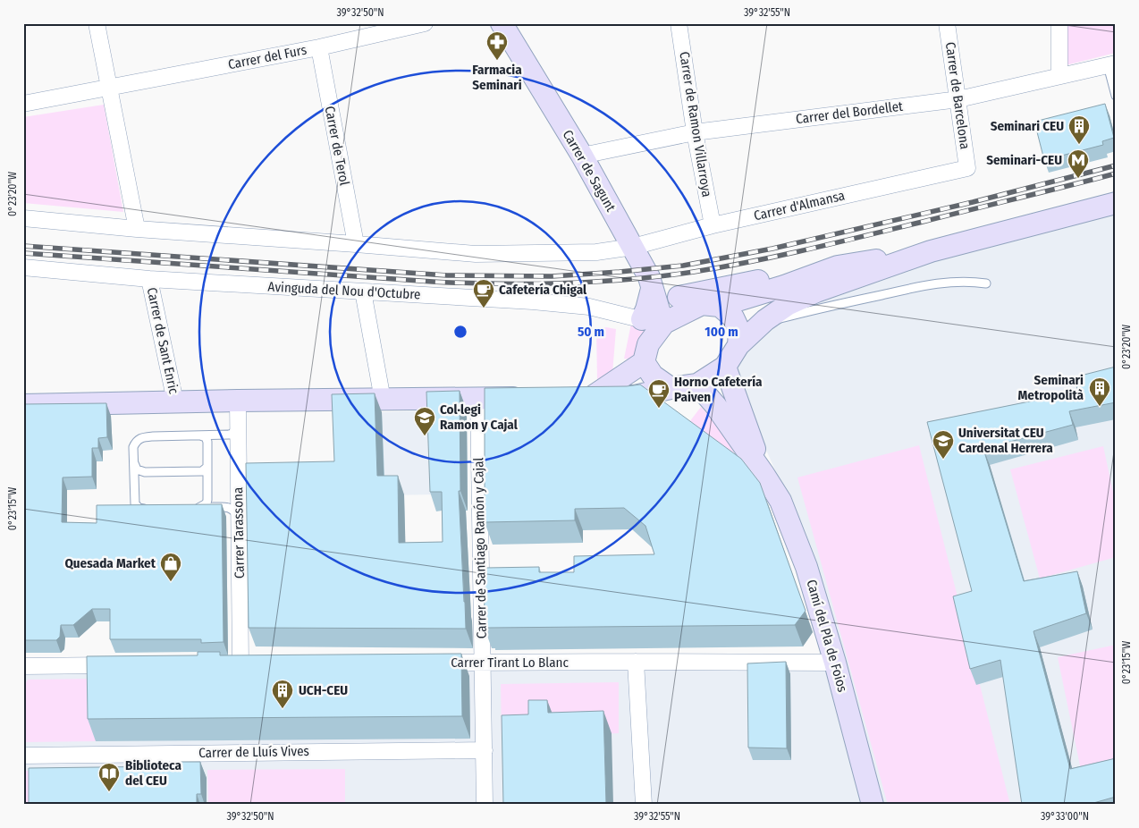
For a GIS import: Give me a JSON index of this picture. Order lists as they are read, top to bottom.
{
  "streets": {
    "street": [
      "Carrer del Furs",
      "Carrer de Barcelona",
      "Carrer del Bordellet",
      "Carrer de Ramon Villarroya",
      "Carrer de Terol",
      "Carrer de Sagunt",
      "Carrer d'Almansa",
      "Avinguda del Nou d'Octubre",
      "Carrer de Sant Enric",
      "Carrer Tarassona",
      "Carrer de Santiago Ramón y Cajal",
      "Camí del Pla de Foios",
      "Carrer Tirant Lo Blanc",
      "Carrer de Lluís Vives"
    ]
  },
  "crossings": [
    ["Carrer del Furs", "Carrer de Terol"],
    ["Carrer de Barcelona", "Carrer del Bordellet"],
    ["Carrer de Barcelona", "Carrer d'Almansa"],
    ["Carrer del Bordellet", "Carrer de Ramon Villarroya"],
    ["Carrer del Bordellet", "Carrer de Sagunt"],
    ["Carrer de Ramon Villarroya", "Carrer d'Almansa"],
    ["Carrer de Sagunt", "Carrer d'Almansa"],
    ["Carrer de Sagunt", "Avinguda del Nou d'Octubre"],
    ["Carrer de Sagunt", "Camí del Pla de Foios"],
    ["Avinguda del Nou d'Octubre", "Carrer de Sant Enric"],
    ["Avinguda del Nou d'Octubre", "Camí del Pla de Foios"],
    ["Carrer de Santiago Ramón y Cajal", "Carrer Tirant Lo Blanc"],
    ["Carrer de Santiago Ramón y Cajal", "Carrer de Lluís Vives"],
    ["Camí del Pla de Foios", "Carrer Tirant Lo Blanc"]
  ],
  "places": {
    "pharmacy": ["Farmacia Seminari"],
    "building": ["Seminari CEU", "Seminari Metropolità", "UCH-CEU"],
    "metro station": ["Seminari-CEU"],
    "cafe": ["Cafetería Chigal", "Horno Cafetería Paiven"],
    "school or university": ["Col·legi Ramon y Cajal", "Universitat CEU Cardenal Herrera"],
    "shop": ["Quesada Market"],
    "library": ["Biblioteca del CEU"]
  },
  "coordinates": [
    "39°32'50\"N",
    "39°32'55\"N",
    "0°23'20\"W",
    "0°23'15\"W",
    "39°33'00\"N"
  ],
  "rings": ["50 m", "100 m"]
}
